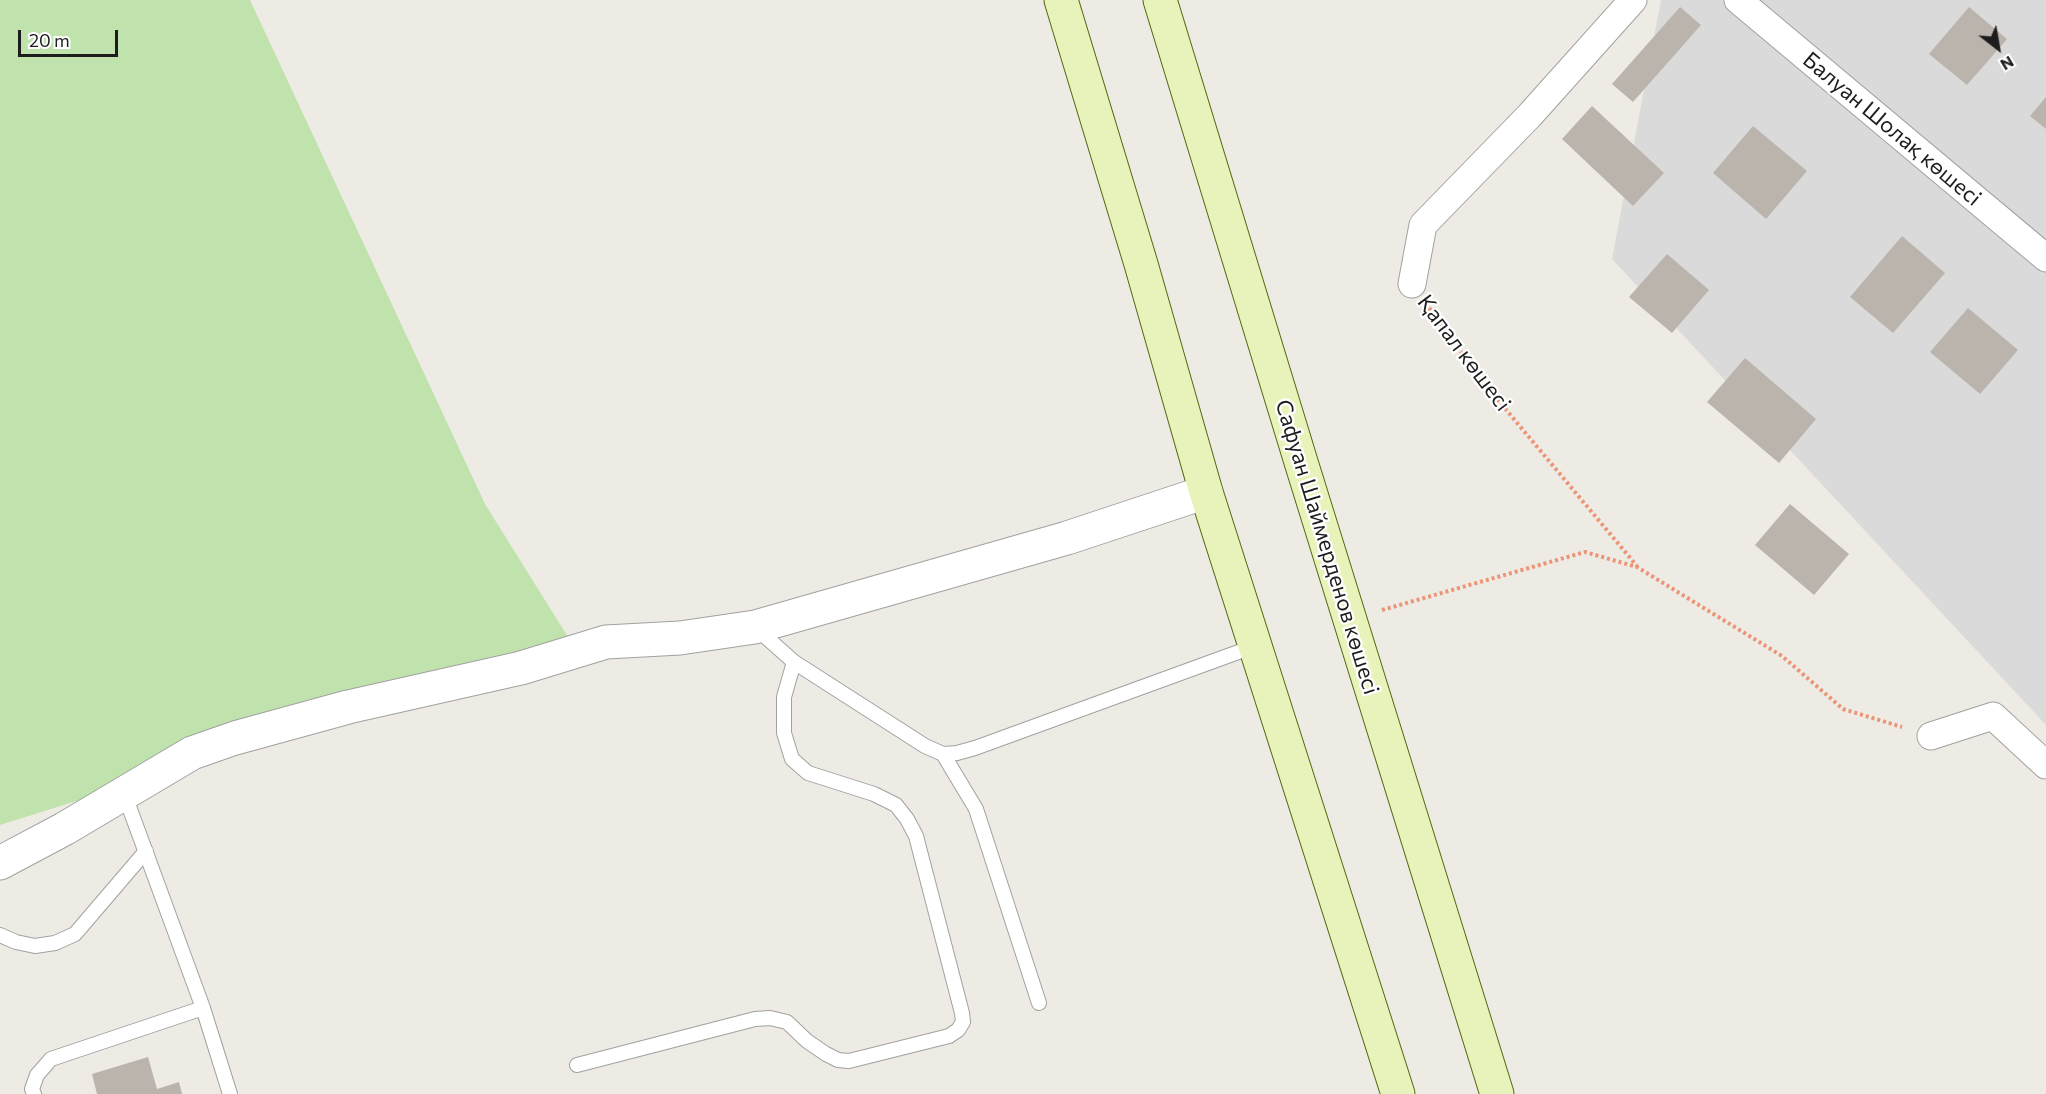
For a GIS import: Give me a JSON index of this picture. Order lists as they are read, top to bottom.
{
  "streets": {
    "main road": ["Сафуан Шаймерденов көшесі"],
    "street": ["Балуан Шолақ көшесі", "Қапал көшесі"]
  },
  "scale_bar": "20 m",
  "north": "bottom right"
}
